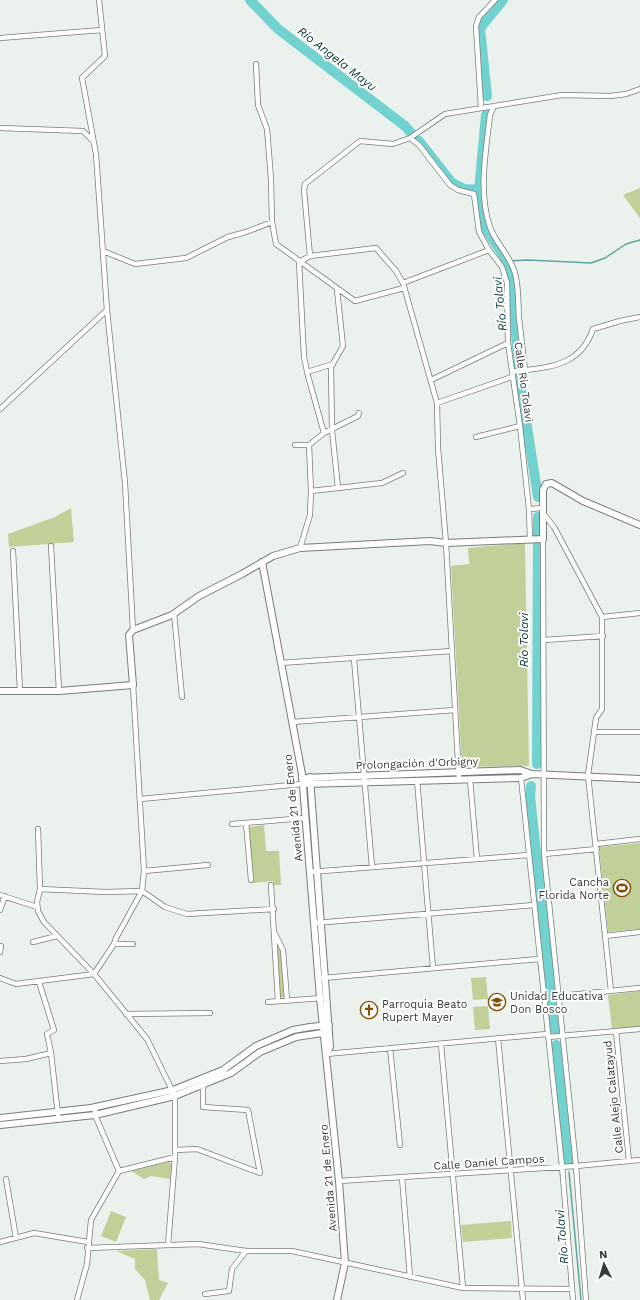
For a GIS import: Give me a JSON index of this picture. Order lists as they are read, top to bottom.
{
  "streets": {
    "main road": ["Prolongación d'Orbigny", "Avenida 21 de Enero"],
    "street": ["Calle Río Tolavi", "Calle Alejo Calatayud", "Calle Daniel Campos"]
  },
  "crossings": [
    ["Prolongación d'Orbigny", "Avenida 21 de Enero"],
    ["Avenida 21 de Enero", "Calle Daniel Campos"],
    ["Calle Alejo Calatayud", "Calle Daniel Campos"]
  ],
  "water": ["Río Angela Mayu", "Río Tolavi"],
  "places": {
    "sports": ["Cancha Florida Norte"],
    "school or university": ["Unidad Educativa Don Bosco"],
    "church": ["Parroquia Beato Rupert Mayer"]
  },
  "north": "top"
}
